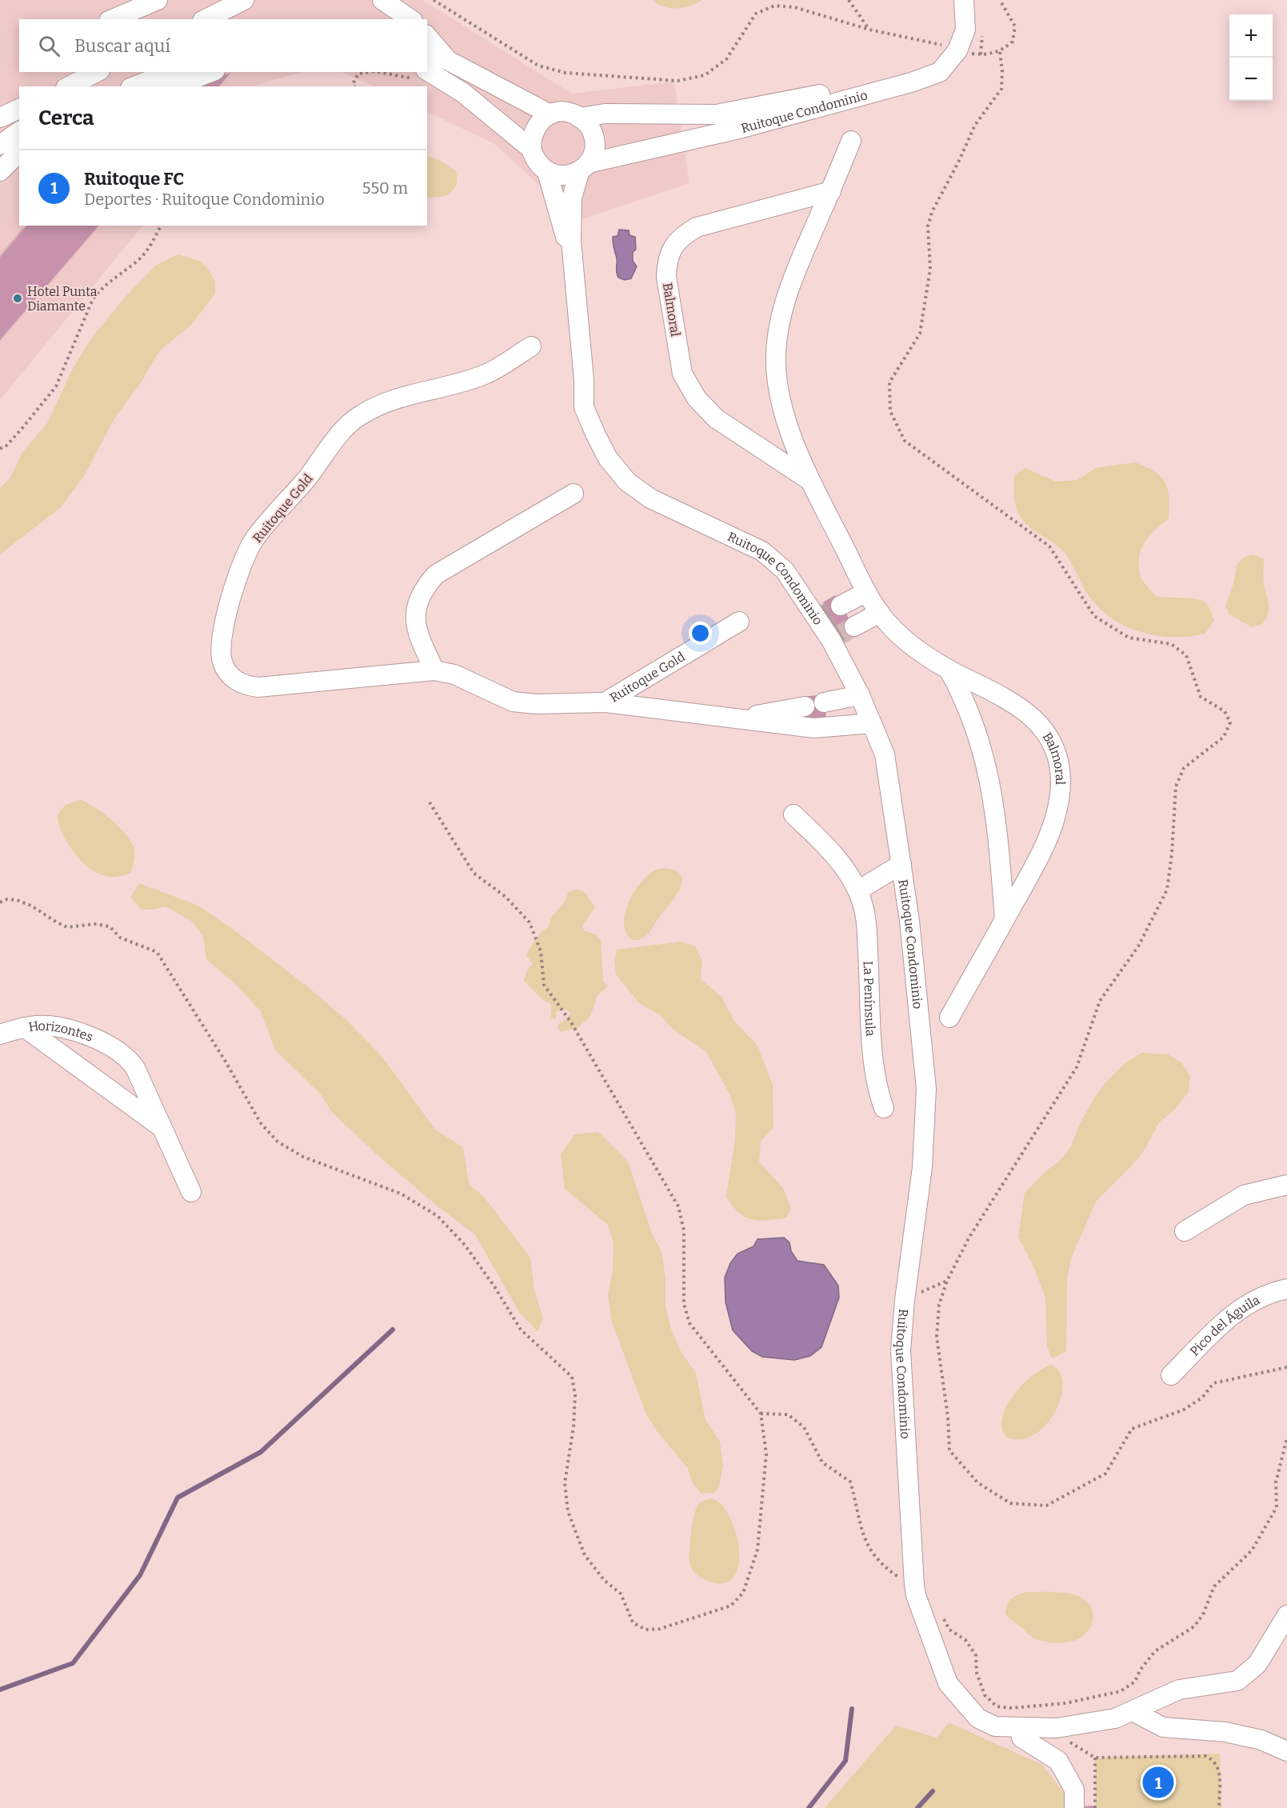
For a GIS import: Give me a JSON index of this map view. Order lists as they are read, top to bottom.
{
  "streets": {
    "street": [
      "Ruitoque Condominio",
      "Balmoral",
      "Ruitoque Gold",
      "La Península",
      "Horizontes",
      "Pico del Águila"
    ]
  },
  "crossings": [
    ["Ruitoque Condominio", "Ruitoque Gold"]
  ],
  "places": ["Hotel Punta Diamante"],
  "page": {
    "map_buttons": ["+", "−"],
    "search": "Buscar aquí",
    "heading": "Cerca",
    "list": [
      {
        "mark": "1",
        "name": "Ruitoque FC",
        "note": "Deportes · Ruitoque Condominio",
        "value": "550 m"
      }
    ],
    "pins": "1"
  }
}
